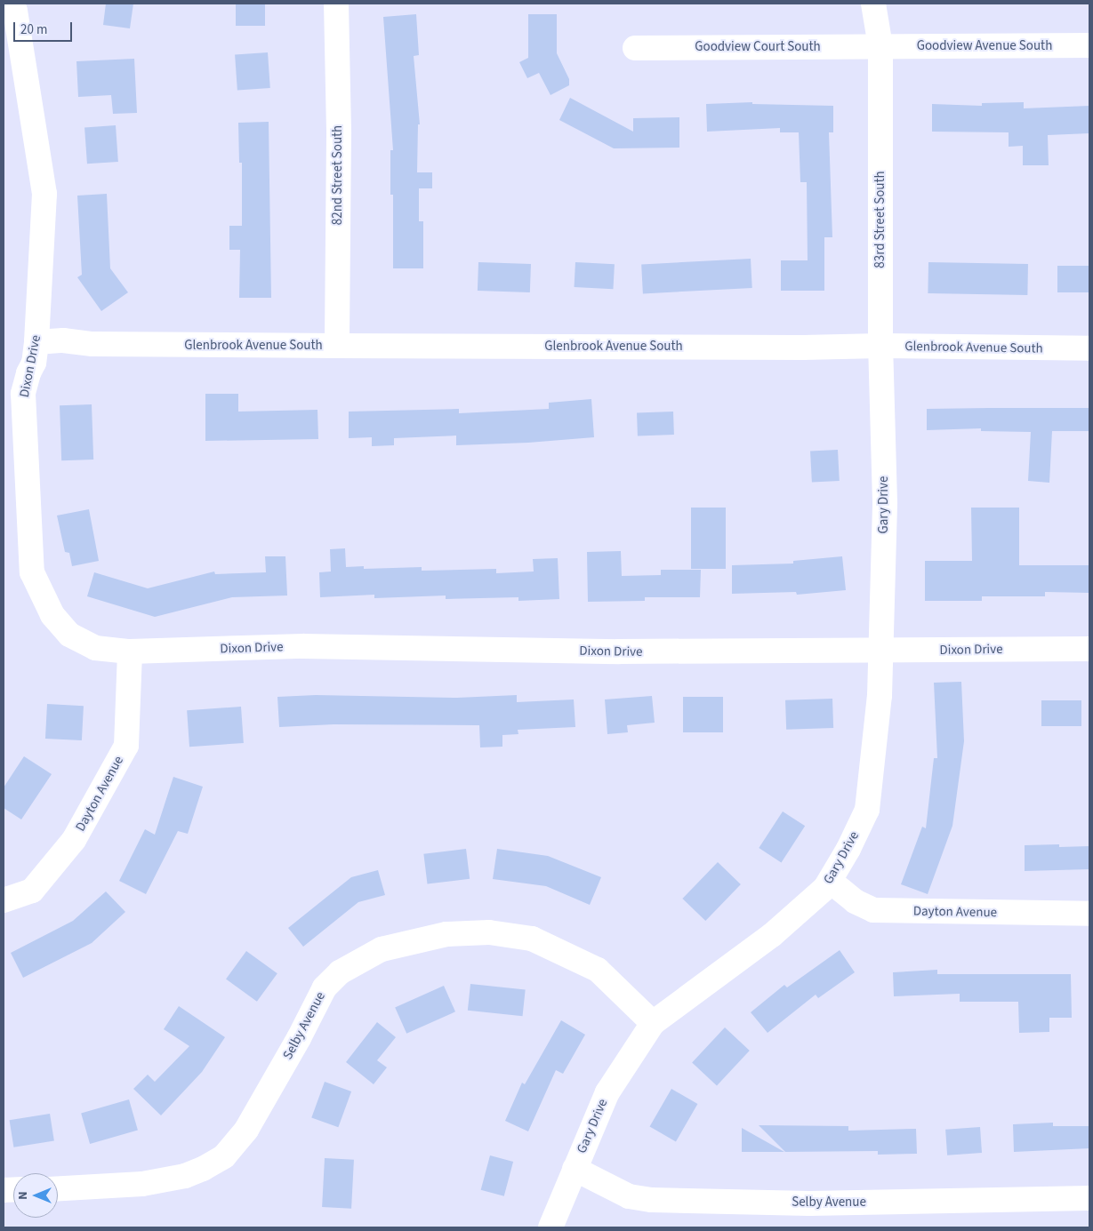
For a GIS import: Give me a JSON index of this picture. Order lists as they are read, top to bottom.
{
  "streets": {
    "street": [
      "Goodview Avenue South",
      "Goodview Court South",
      "82nd Street South",
      "83rd Street South",
      "Glenbrook Avenue South",
      "Dixon Drive",
      "Gary Drive",
      "Dayton Avenue",
      "Selby Avenue"
    ]
  },
  "crossings": [
    ["Goodview Avenue South", "Goodview Court South"],
    ["Goodview Avenue South", "83rd Street South"],
    ["Goodview Court South", "83rd Street South"],
    ["82nd Street South", "Glenbrook Avenue South"],
    ["83rd Street South", "Glenbrook Avenue South"],
    ["83rd Street South", "Gary Drive"],
    ["Glenbrook Avenue South", "Dixon Drive"],
    ["Dixon Drive", "Gary Drive"],
    ["Dixon Drive", "Dayton Avenue"],
    ["Gary Drive", "Dayton Avenue"],
    ["Gary Drive", "Selby Avenue"]
  ],
  "scale_bar": "20 m",
  "north": "left"
}
